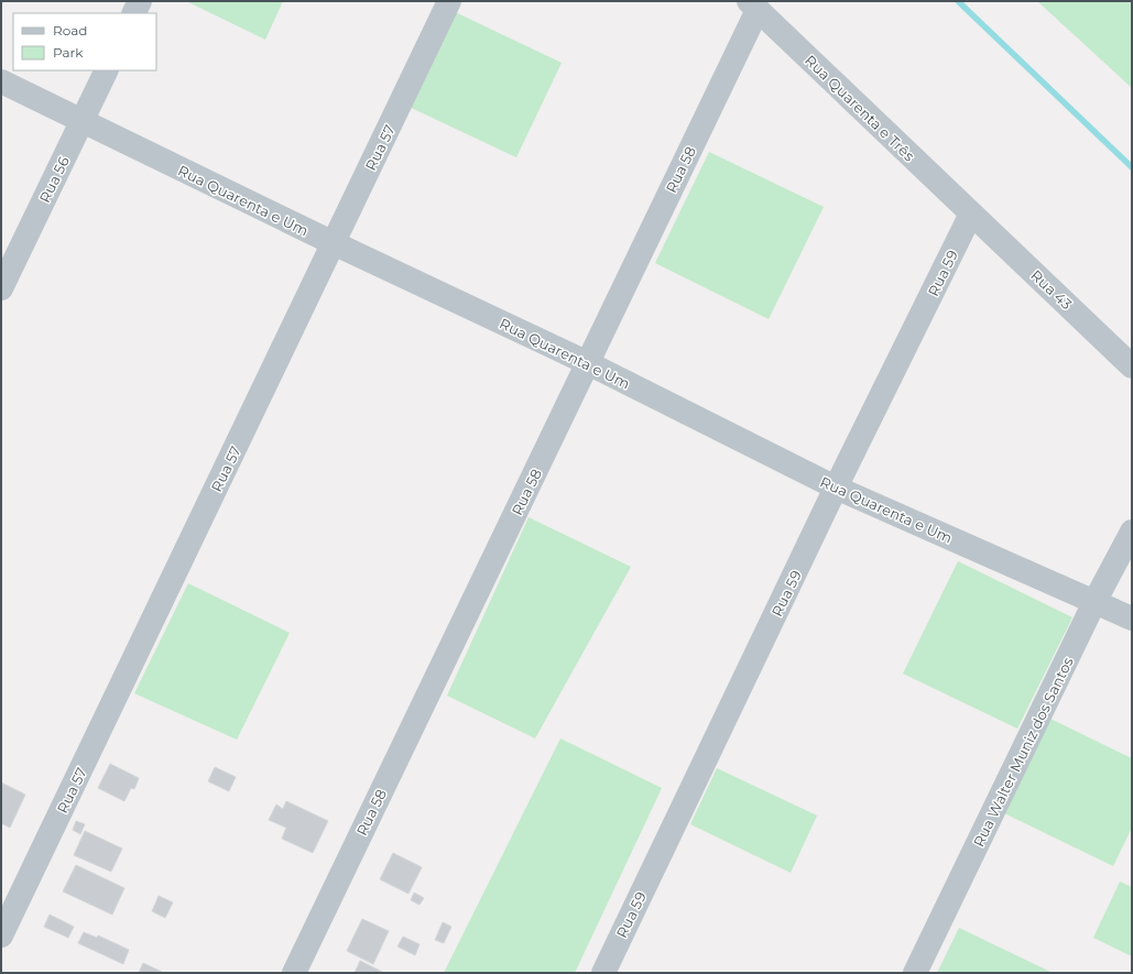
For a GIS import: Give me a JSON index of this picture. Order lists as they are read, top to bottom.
{
  "streets": {
    "street": [
      "Rua Quarenta e Três",
      "Rua 57",
      "Rua 58",
      "Rua 56",
      "Rua Quarenta e Um",
      "Rua 59",
      "Rua 43",
      "Rua Walter Muniz dos Santos"
    ]
  },
  "crossings": [
    ["Rua Quarenta e Três", "Rua 58"],
    ["Rua Quarenta e Três", "Rua 59"],
    ["Rua Quarenta e Três", "Rua 43"],
    ["Rua 57", "Rua Quarenta e Um"],
    ["Rua 58", "Rua Quarenta e Um"],
    ["Rua 56", "Rua Quarenta e Um"],
    ["Rua Quarenta e Um", "Rua 59"],
    ["Rua Quarenta e Um", "Rua Walter Muniz dos Santos"],
    ["Rua 59", "Rua 43"]
  ],
  "legend": ["Road", "Park"]
}
